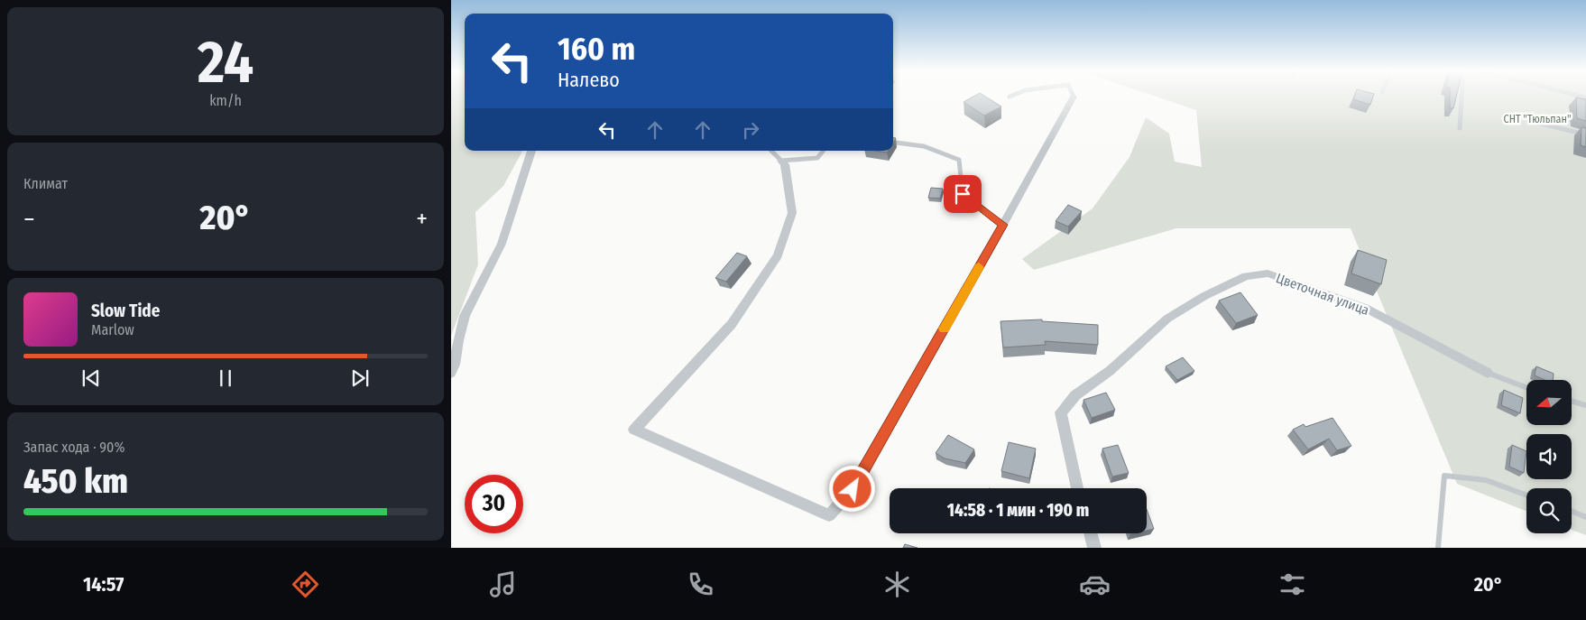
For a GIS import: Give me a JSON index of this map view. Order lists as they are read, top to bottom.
{
  "streets": {
    "street": ["Цветочная улица"]
  },
  "parks": ["СНТ \"Тюльпан\""],
  "north": "left",
  "page": {
    "tile": [
      ["24", "km/h"],
      "Климат",
      ["Запас хода · 90%", "450 km"]
    ],
    "turn": ["160 m", "Налево"],
    "heat": ["−", "20°", "+"],
    "song": ["Slow Tide", "Marlow"],
    "limit": "30",
    "trip": "14:58 · 1 мин · 190 m",
    "tabs": ["14:57", "20°"]
  }
}
